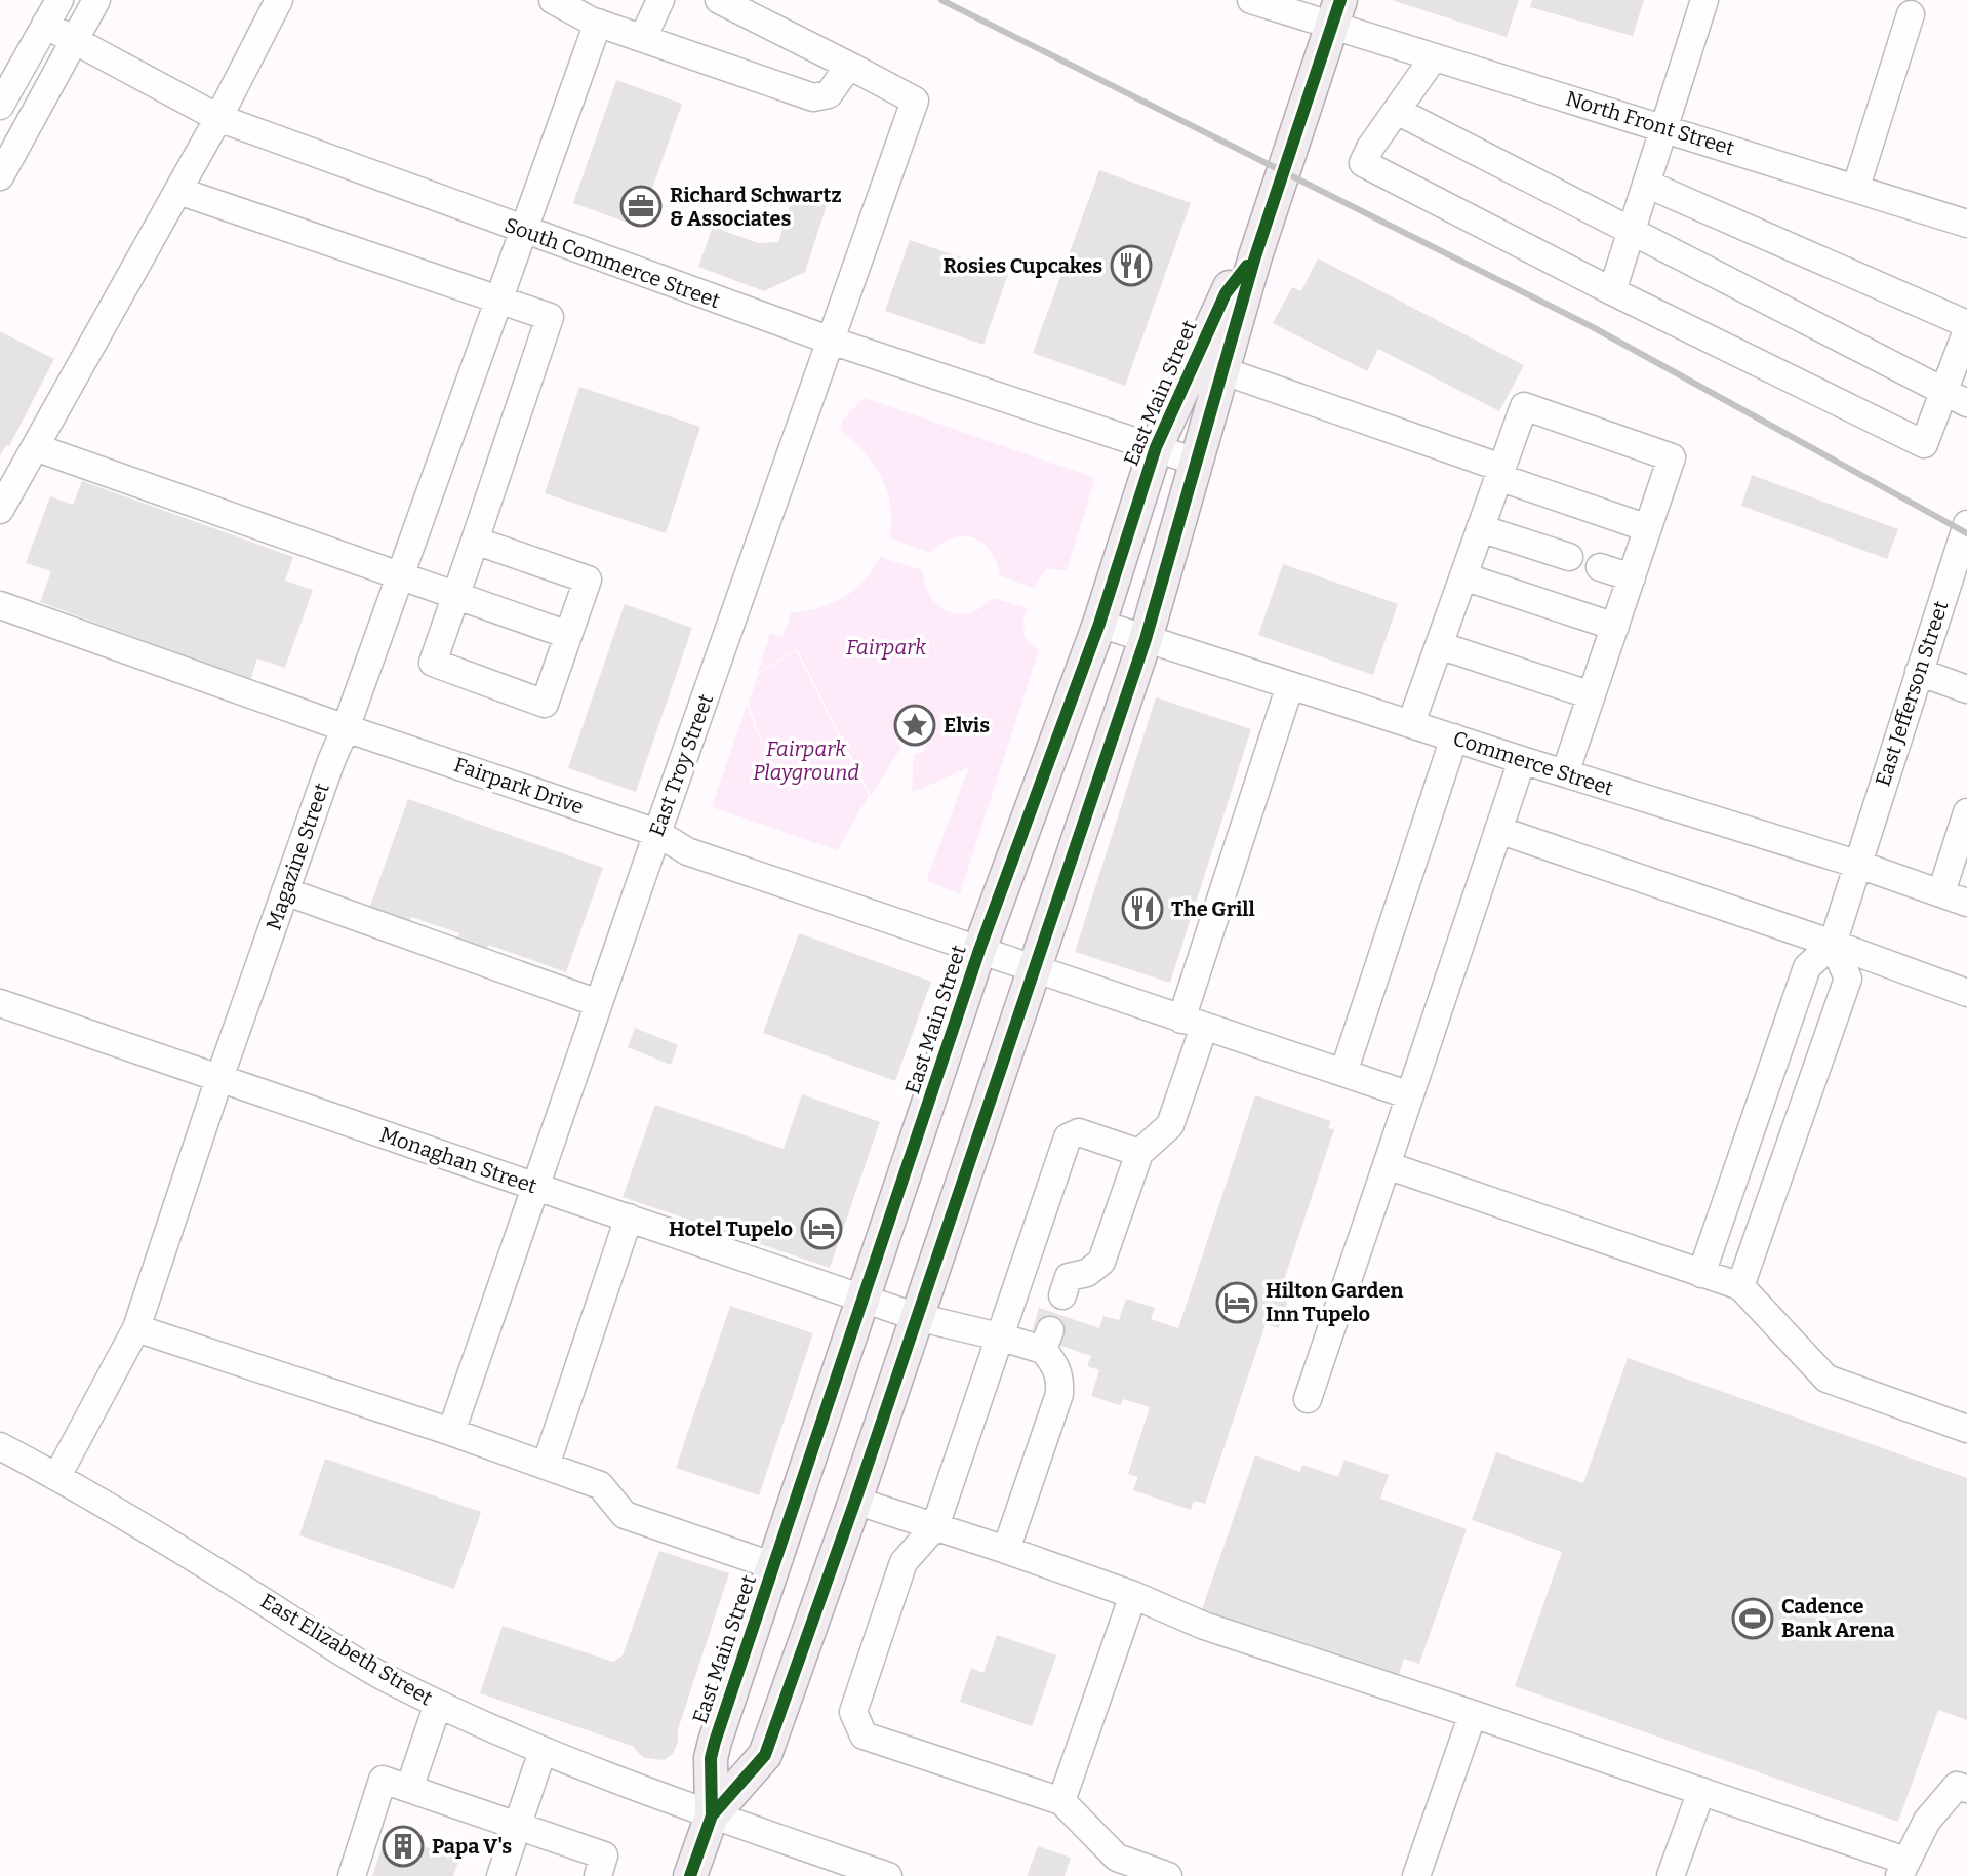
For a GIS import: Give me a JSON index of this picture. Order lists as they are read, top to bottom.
{
  "streets": {
    "main road": ["East Main Street"],
    "street": [
      "North Front Street",
      "South Commerce Street",
      "East Jefferson Street",
      "Commerce Street",
      "East Troy Street",
      "Fairpark Drive",
      "Magazine Street",
      "Monaghan Street",
      "East Elizabeth Street"
    ]
  },
  "crossings": [
    ["North Front Street", "East Main Street"],
    ["South Commerce Street", "East Main Street"],
    ["South Commerce Street", "East Troy Street"],
    ["South Commerce Street", "Magazine Street"],
    ["East Main Street", "Commerce Street"],
    ["East Main Street", "Fairpark Drive"],
    ["East Main Street", "Monaghan Street"],
    ["East Main Street", "East Elizabeth Street"],
    ["East Jefferson Street", "Commerce Street"],
    ["East Troy Street", "Fairpark Drive"],
    ["East Troy Street", "Monaghan Street"],
    ["Fairpark Drive", "Magazine Street"],
    ["Magazine Street", "Monaghan Street"],
    ["Magazine Street", "East Elizabeth Street"]
  ],
  "parks": ["Fairpark", "Fairpark Playground"],
  "places": {
    "office": ["Richard Schwartz & Associates"],
    "restaurant": ["Rosies Cupcakes", "The Grill"],
    "place": ["Elvis"],
    "hotel": ["Hotel Tupelo", "Hilton Garden Inn Tupelo"],
    "sports": ["Cadence Bank Arena"],
    "building": ["Papa V's"]
  }
}
